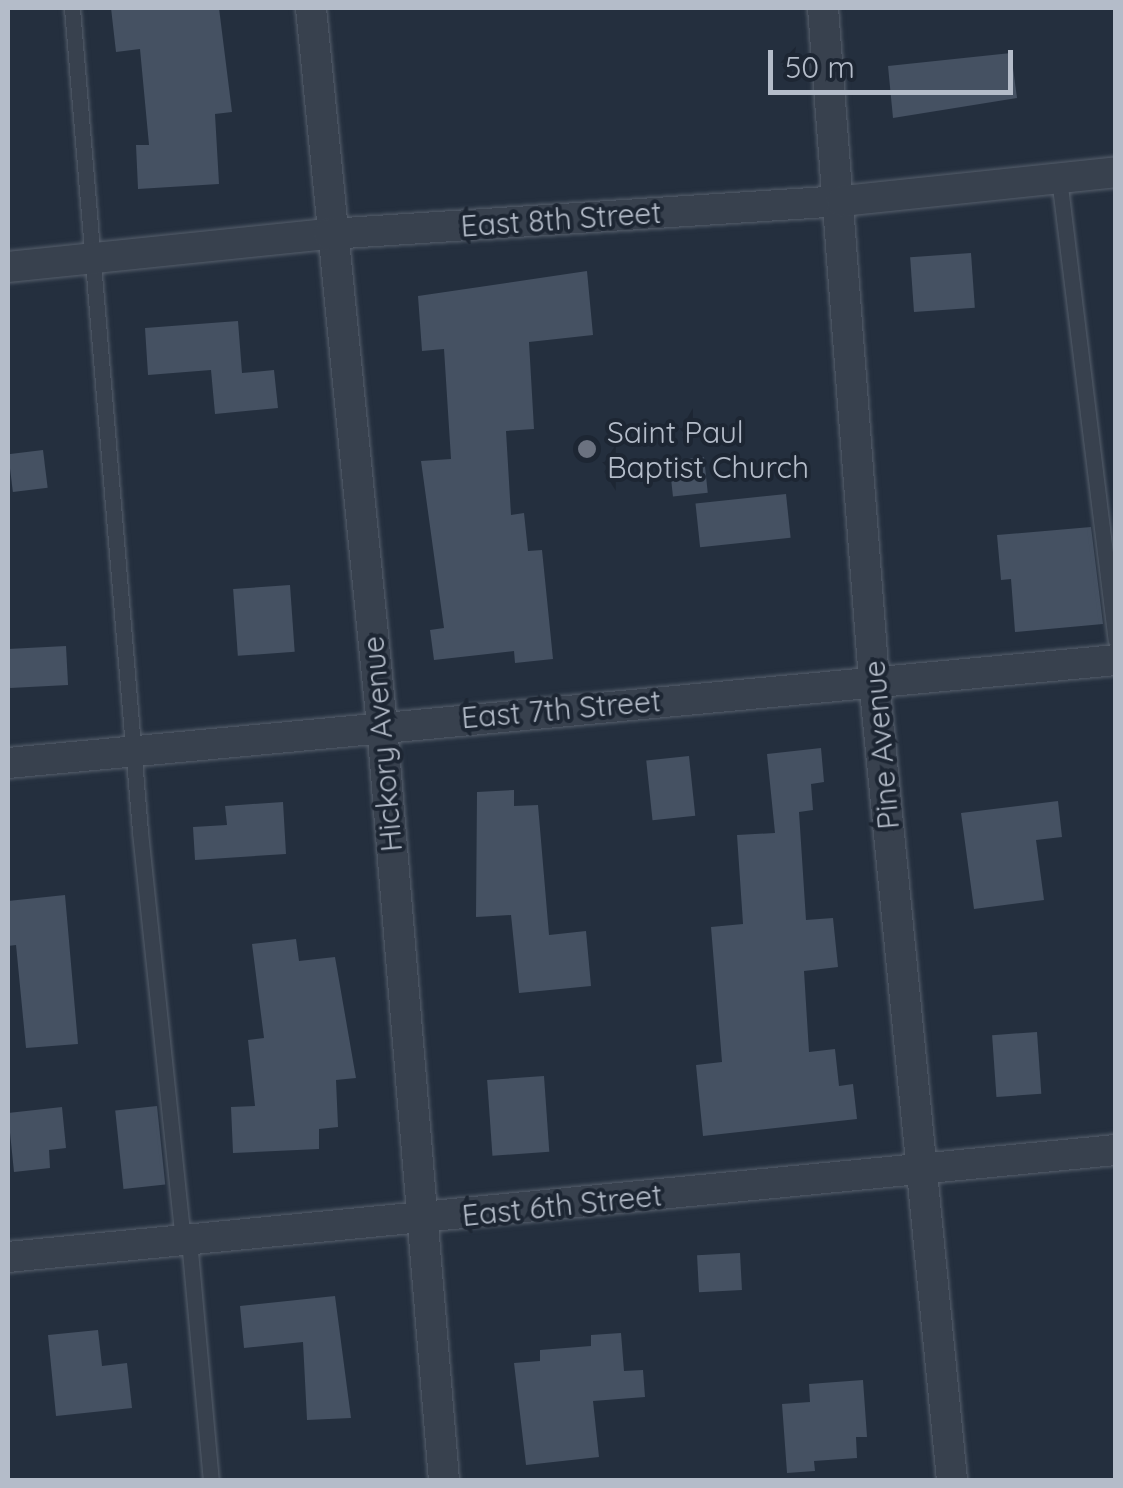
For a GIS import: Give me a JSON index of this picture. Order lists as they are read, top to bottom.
{
  "streets": {
    "street": [
      "East 8th Street",
      "East 7th Street",
      "Hickory Avenue",
      "Pine Avenue",
      "East 6th Street"
    ]
  },
  "crossings": [
    ["East 8th Street", "Hickory Avenue"],
    ["East 8th Street", "Pine Avenue"],
    ["East 7th Street", "Hickory Avenue"],
    ["East 7th Street", "Pine Avenue"],
    ["Hickory Avenue", "East 6th Street"],
    ["Pine Avenue", "East 6th Street"]
  ],
  "places": ["Saint Paul Baptist Church"],
  "scale_bar": "50 m"
}
